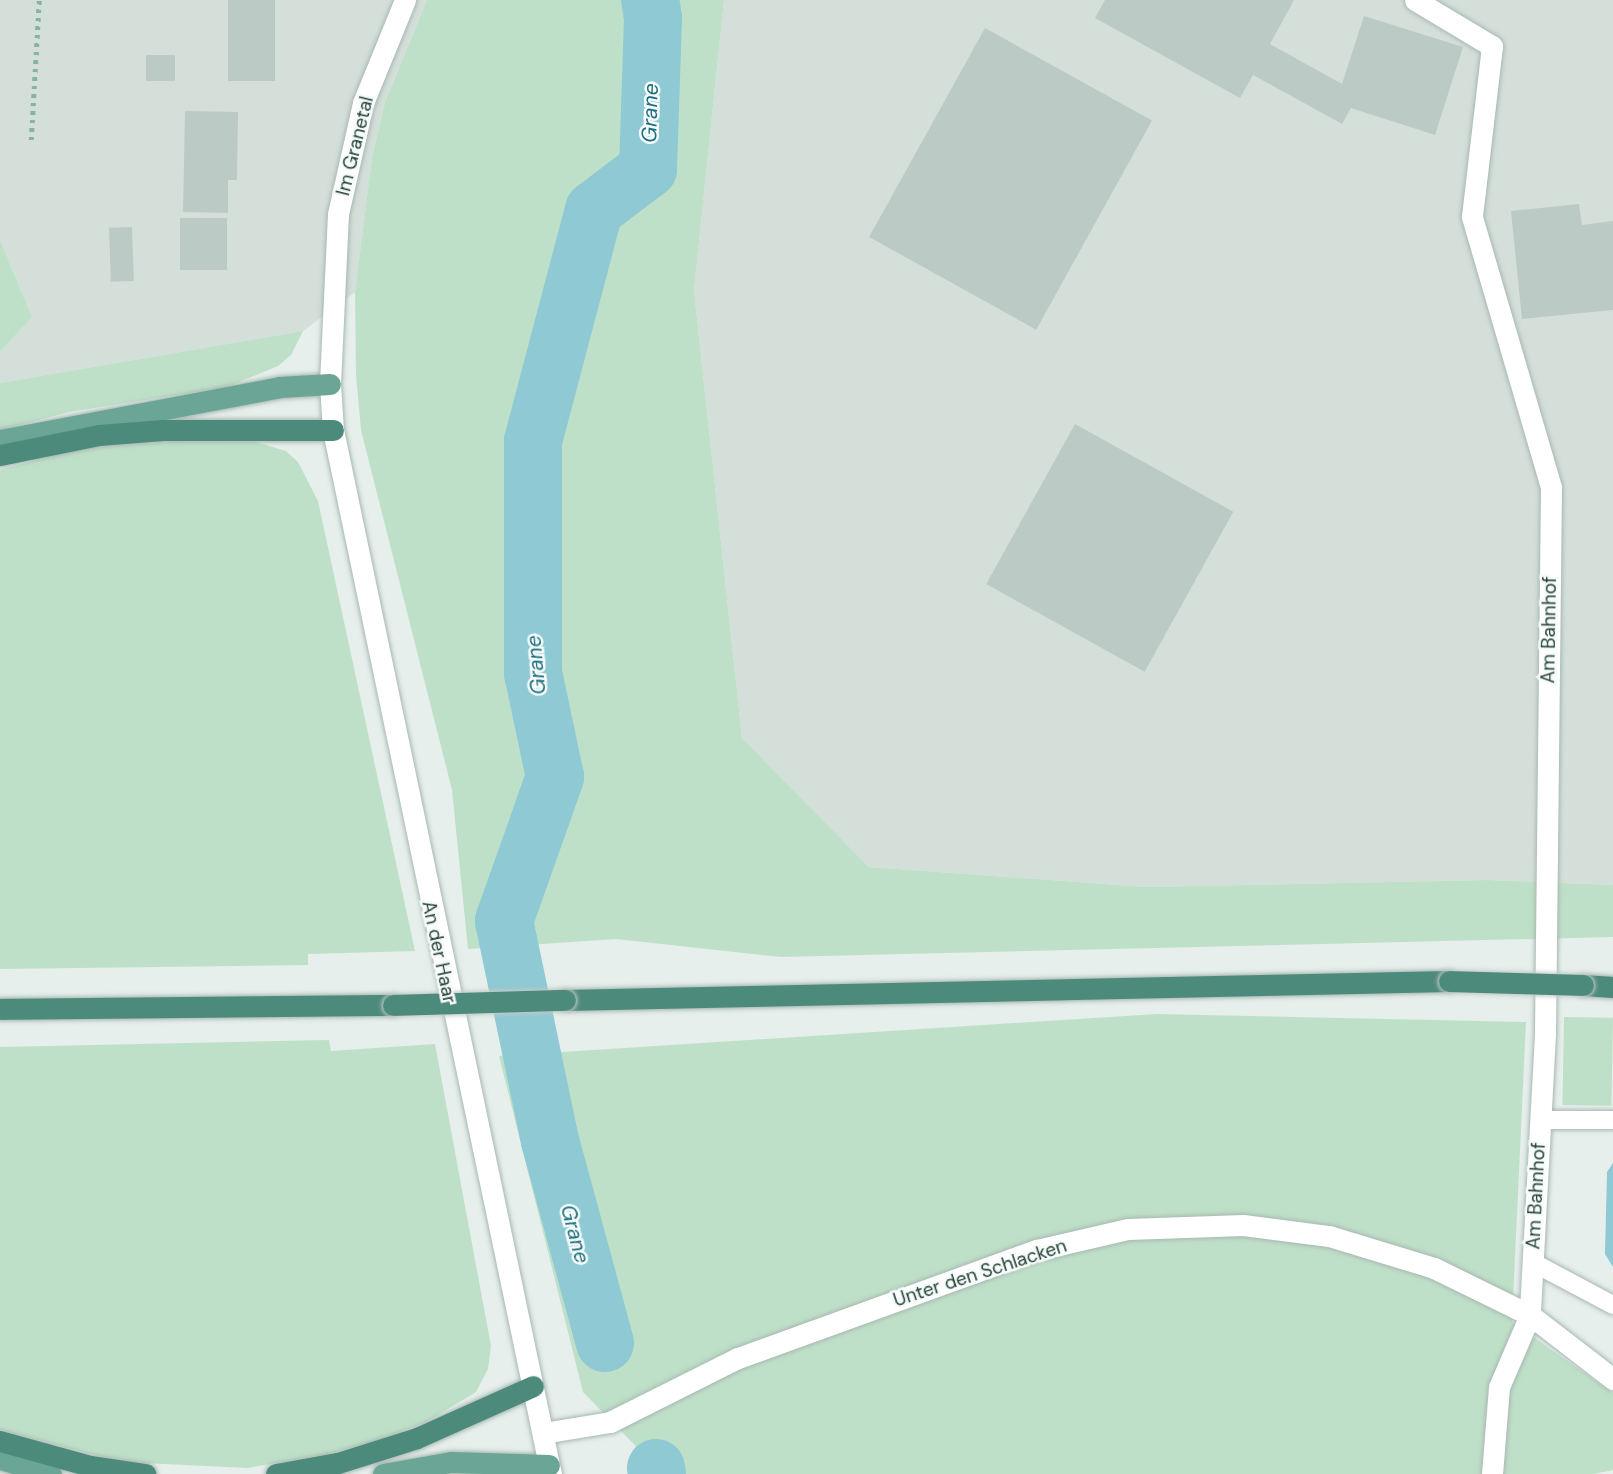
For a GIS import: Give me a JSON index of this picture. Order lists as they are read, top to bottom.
{
  "streets": {
    "street": [
      "Im Granetal",
      "Am Bahnhof",
      "An der Haar",
      "Unter den Schlacken"
    ]
  },
  "crossings": [
    ["Im Granetal", "An der Haar"],
    ["Am Bahnhof", "Unter den Schlacken"],
    ["An der Haar", "Unter den Schlacken"]
  ],
  "water": ["Grane"]
}
